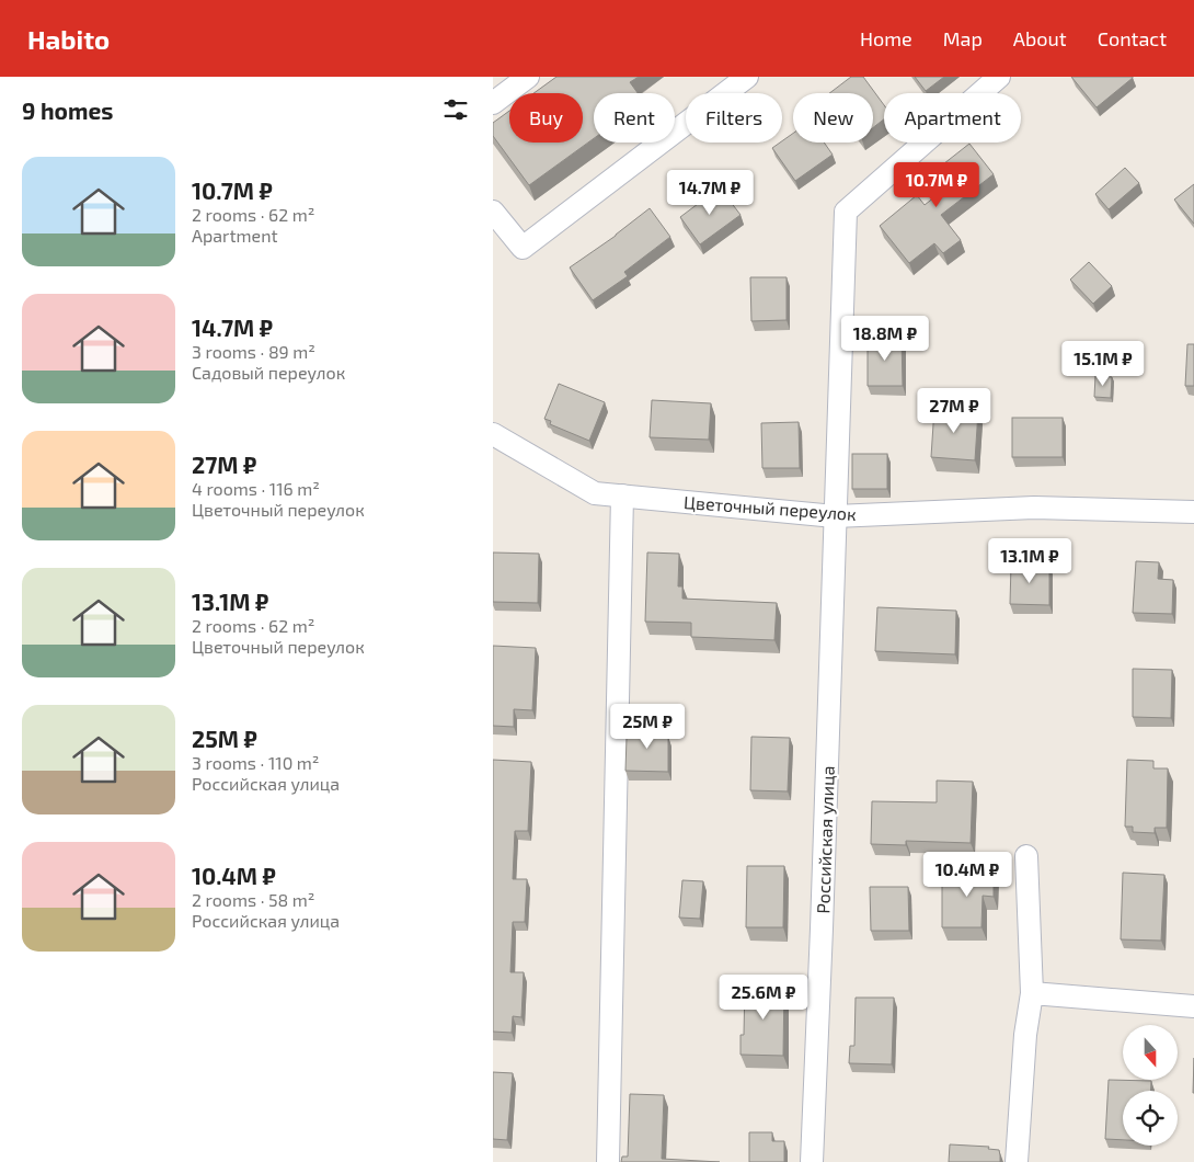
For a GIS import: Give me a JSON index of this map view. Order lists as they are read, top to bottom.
{
  "streets": {
    "street": ["Цветочный переулок", "Российская улица"]
  },
  "crossings": [
    ["Цветочный переулок", "Российская улица"]
  ],
  "north": "bottom",
  "page": {
    "header": "Habito",
    "nav": [
      "Home",
      "Map",
      "About",
      "Contact"
    ],
    "heading": "9 homes",
    "chip": [
      "Buy",
      "Rent",
      "Filters",
      "New",
      "Apartment"
    ],
    "list": [
      {
        "name": "10.7M ₽",
        "note": "2 rooms · 62 m² · Apartment"
      },
      {
        "name": "14.7M ₽",
        "note": "3 rooms · 89 m² · Садовый переулок"
      },
      {
        "name": "27M ₽",
        "note": "4 rooms · 116 m² · Цветочный переулок"
      },
      {
        "name": "13.1M ₽",
        "note": "2 rooms · 62 m² · Цветочный переулок"
      },
      {
        "name": "25M ₽",
        "note": "3 rooms · 110 m² · Российская улица"
      },
      {
        "name": "10.4M ₽",
        "note": "2 rooms · 58 m² · Российская улица"
      }
    ],
    "price": [
      "10.7M ₽",
      "14.7M ₽",
      "18.8M ₽",
      "15.1M ₽",
      "27M ₽",
      "13.1M ₽",
      "25M ₽",
      "10.4M ₽",
      "25.6M ₽"
    ]
  }
}
